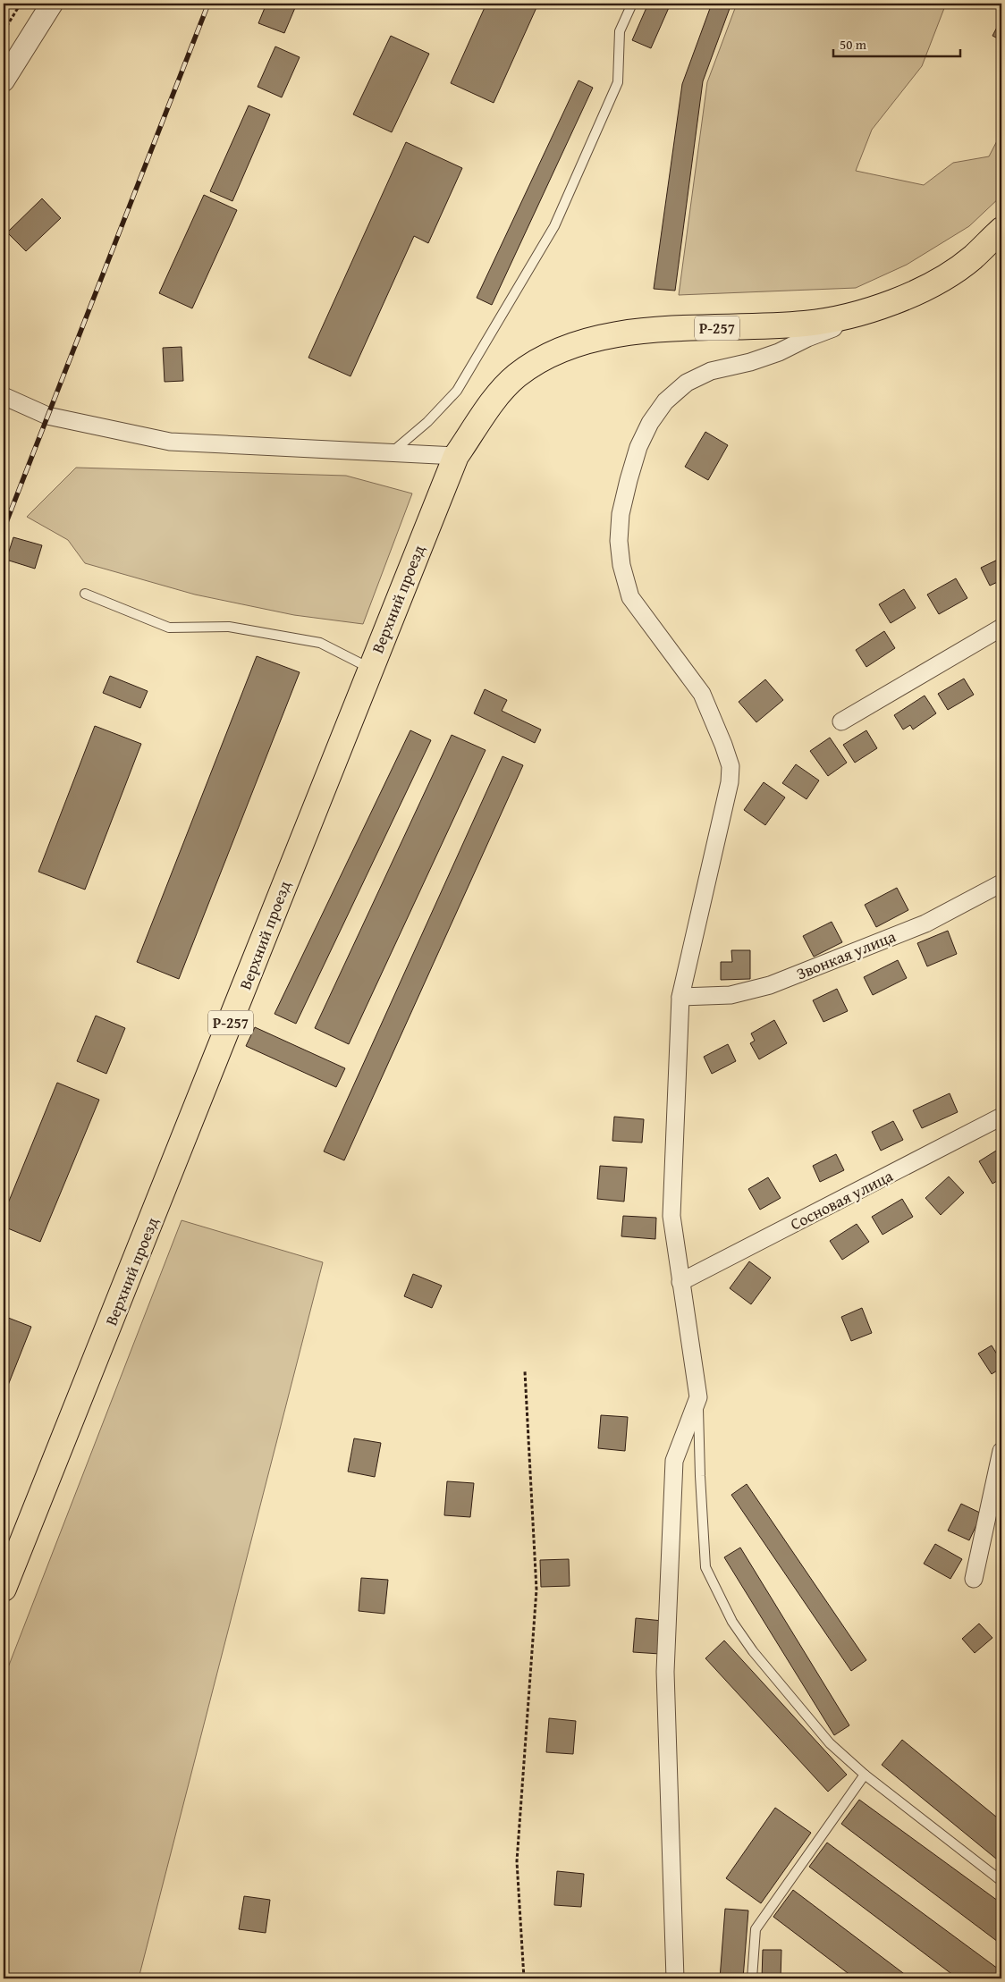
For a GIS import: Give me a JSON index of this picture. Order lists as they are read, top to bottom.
{
  "streets": {
    "highway": ["Р-257", "Верхний проезд"],
    "street": ["Звонкая улица", "Сосновая улица"]
  },
  "crossings": [
    ["Р-257", "Верхний проезд"]
  ],
  "scale_bar": "50 m"
}
